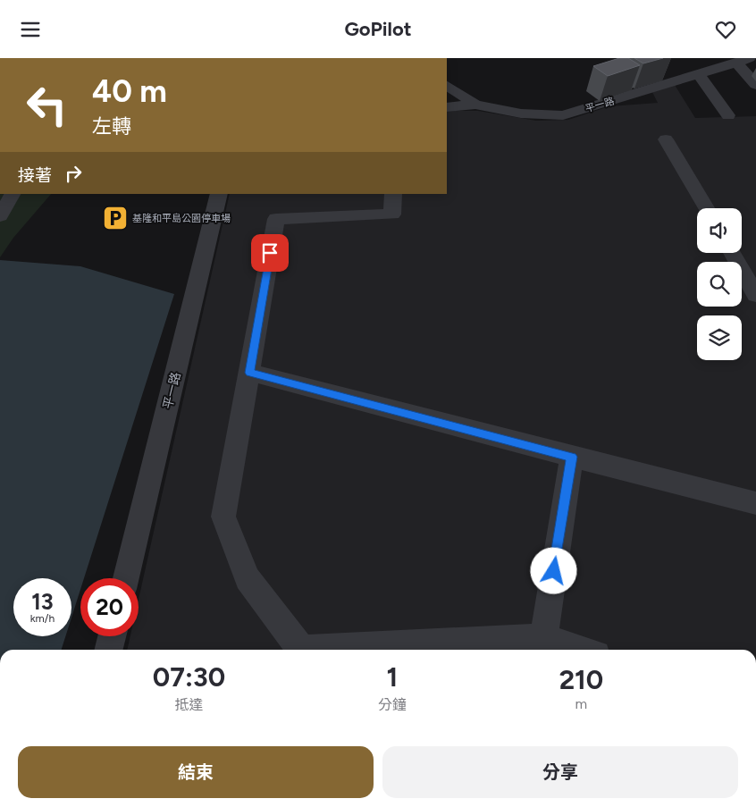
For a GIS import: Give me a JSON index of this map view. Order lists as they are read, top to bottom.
{
  "streets": {
    "street": ["平一路"]
  },
  "places": {
    "parking": ["基隆和平島公園停車場"]
  },
  "page": {
    "header": "GoPilot",
    "turn": ["40 m", "左轉"],
    "then": "接著",
    "speed": "13 km/h",
    "limit": "20",
    "eta": [
      "07:30",
      "抵達",
      "1",
      "分鐘",
      "210",
      "m"
    ],
    "buttons": ["結束", "分享"]
  }
}
